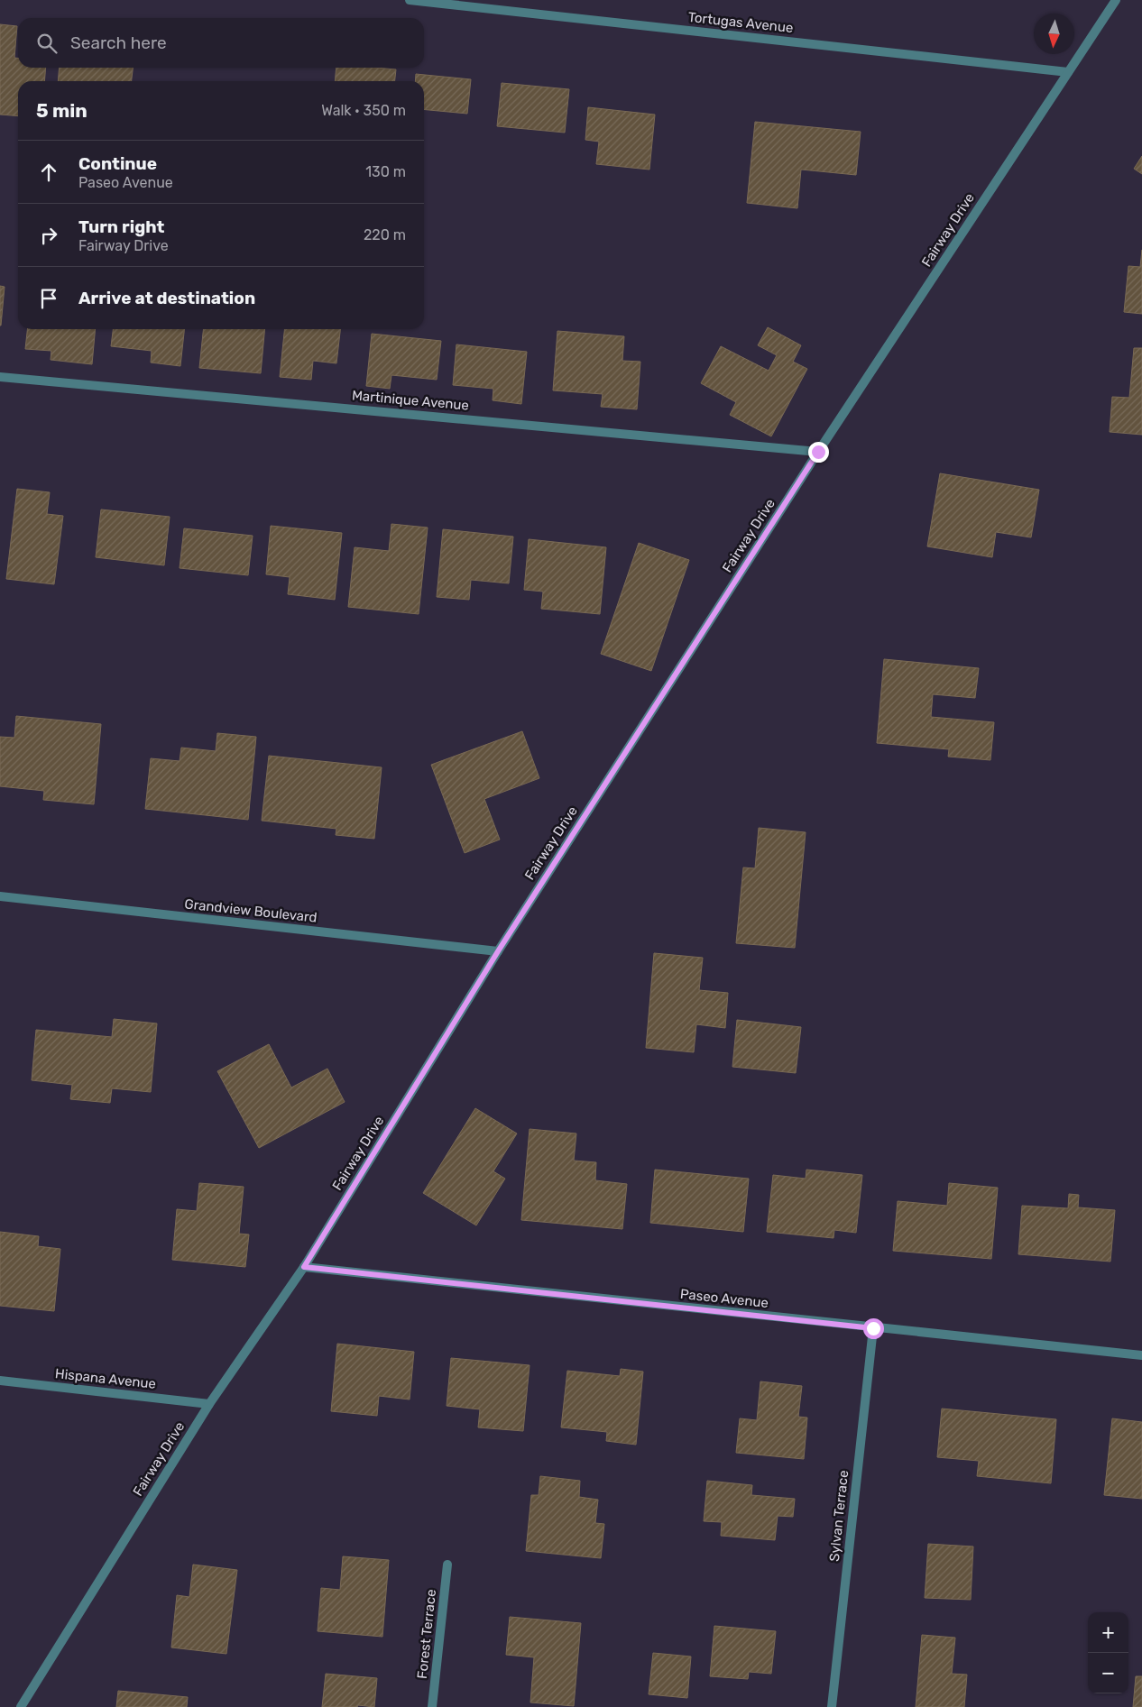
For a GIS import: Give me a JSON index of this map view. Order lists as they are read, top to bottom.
{
  "streets": {
    "street": [
      "Tortugas Avenue",
      "Fairway Drive",
      "Martinique Avenue",
      "Grandview Boulevard",
      "Paseo Avenue",
      "Hispana Avenue",
      "Sylvan Terrace",
      "Forest Terrace"
    ]
  },
  "crossings": [
    ["Tortugas Avenue", "Fairway Drive"],
    ["Fairway Drive", "Martinique Avenue"],
    ["Fairway Drive", "Grandview Boulevard"],
    ["Fairway Drive", "Paseo Avenue"],
    ["Fairway Drive", "Hispana Avenue"],
    ["Paseo Avenue", "Sylvan Terrace"]
  ],
  "north": "bottom",
  "page": {
    "search": "Search here",
    "heading": ["5 min", "Walk · 350 m"],
    "list": [
      ["Continue", "Paseo Avenue", "130 m"],
      ["Turn right", "Fairway Drive", "220 m"],
      "Arrive at destination"
    ],
    "map_buttons": ["+", "−"]
  }
}
